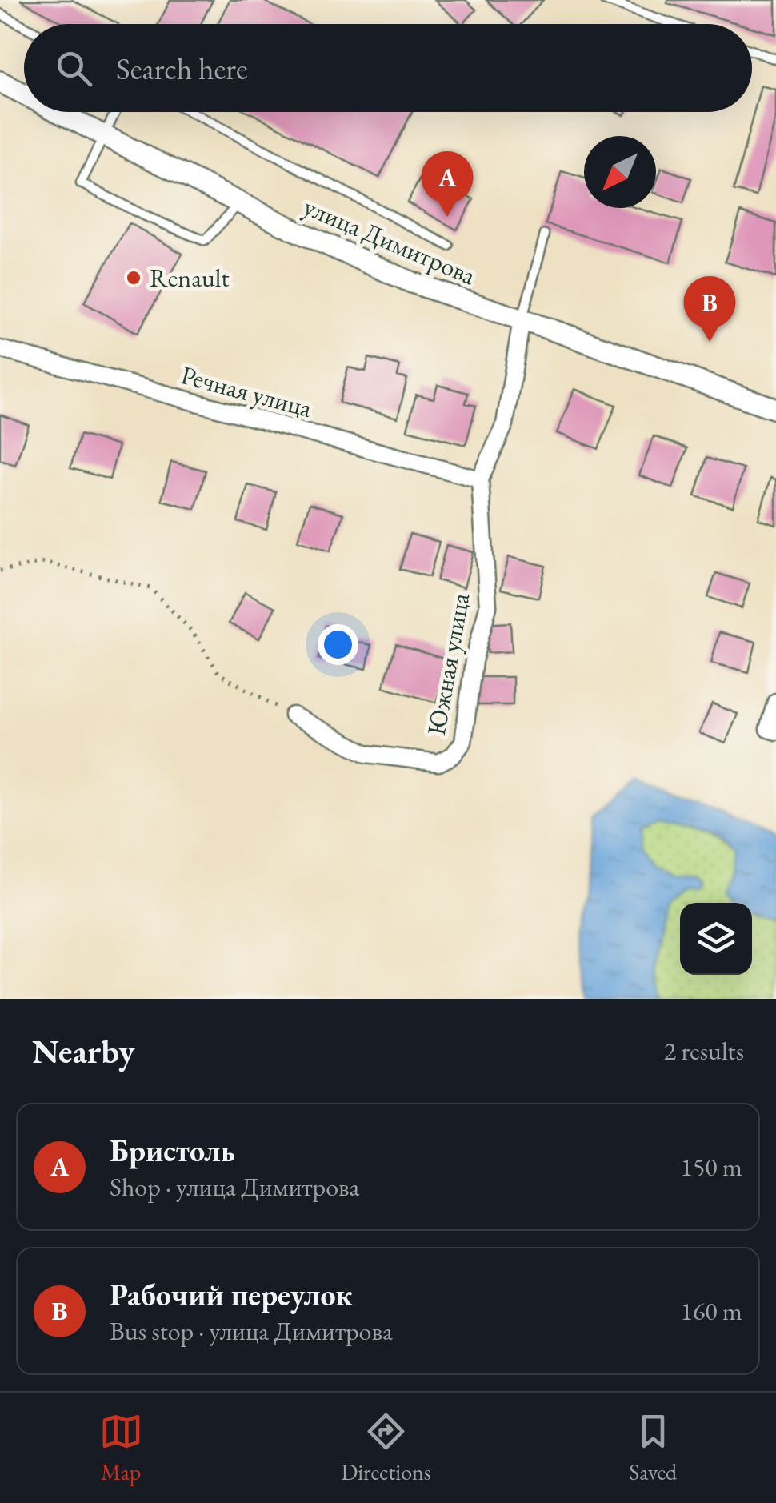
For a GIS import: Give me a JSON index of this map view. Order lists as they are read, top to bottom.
{
  "streets": {
    "street": ["улица Димитрова", "Речная улица", "Южная улица"]
  },
  "crossings": [
    ["улица Димитрова", "Южная улица"],
    ["Речная улица", "Южная улица"]
  ],
  "places": ["Renault"],
  "north": "bottom left",
  "page": {
    "search": "Search here",
    "pins": ["A", "B"],
    "heading": ["Nearby", "2 results"],
    "list": [
      {
        "mark": "A",
        "name": "Бристоль",
        "note": "Shop · улица Димитрова",
        "value": "150 m"
      },
      {
        "mark": "B",
        "name": "Рабочий переулок",
        "note": "Bus stop · улица Димитрова",
        "value": "160 m"
      }
    ],
    "nav": ["Map", "Directions", "Saved"]
  }
}
